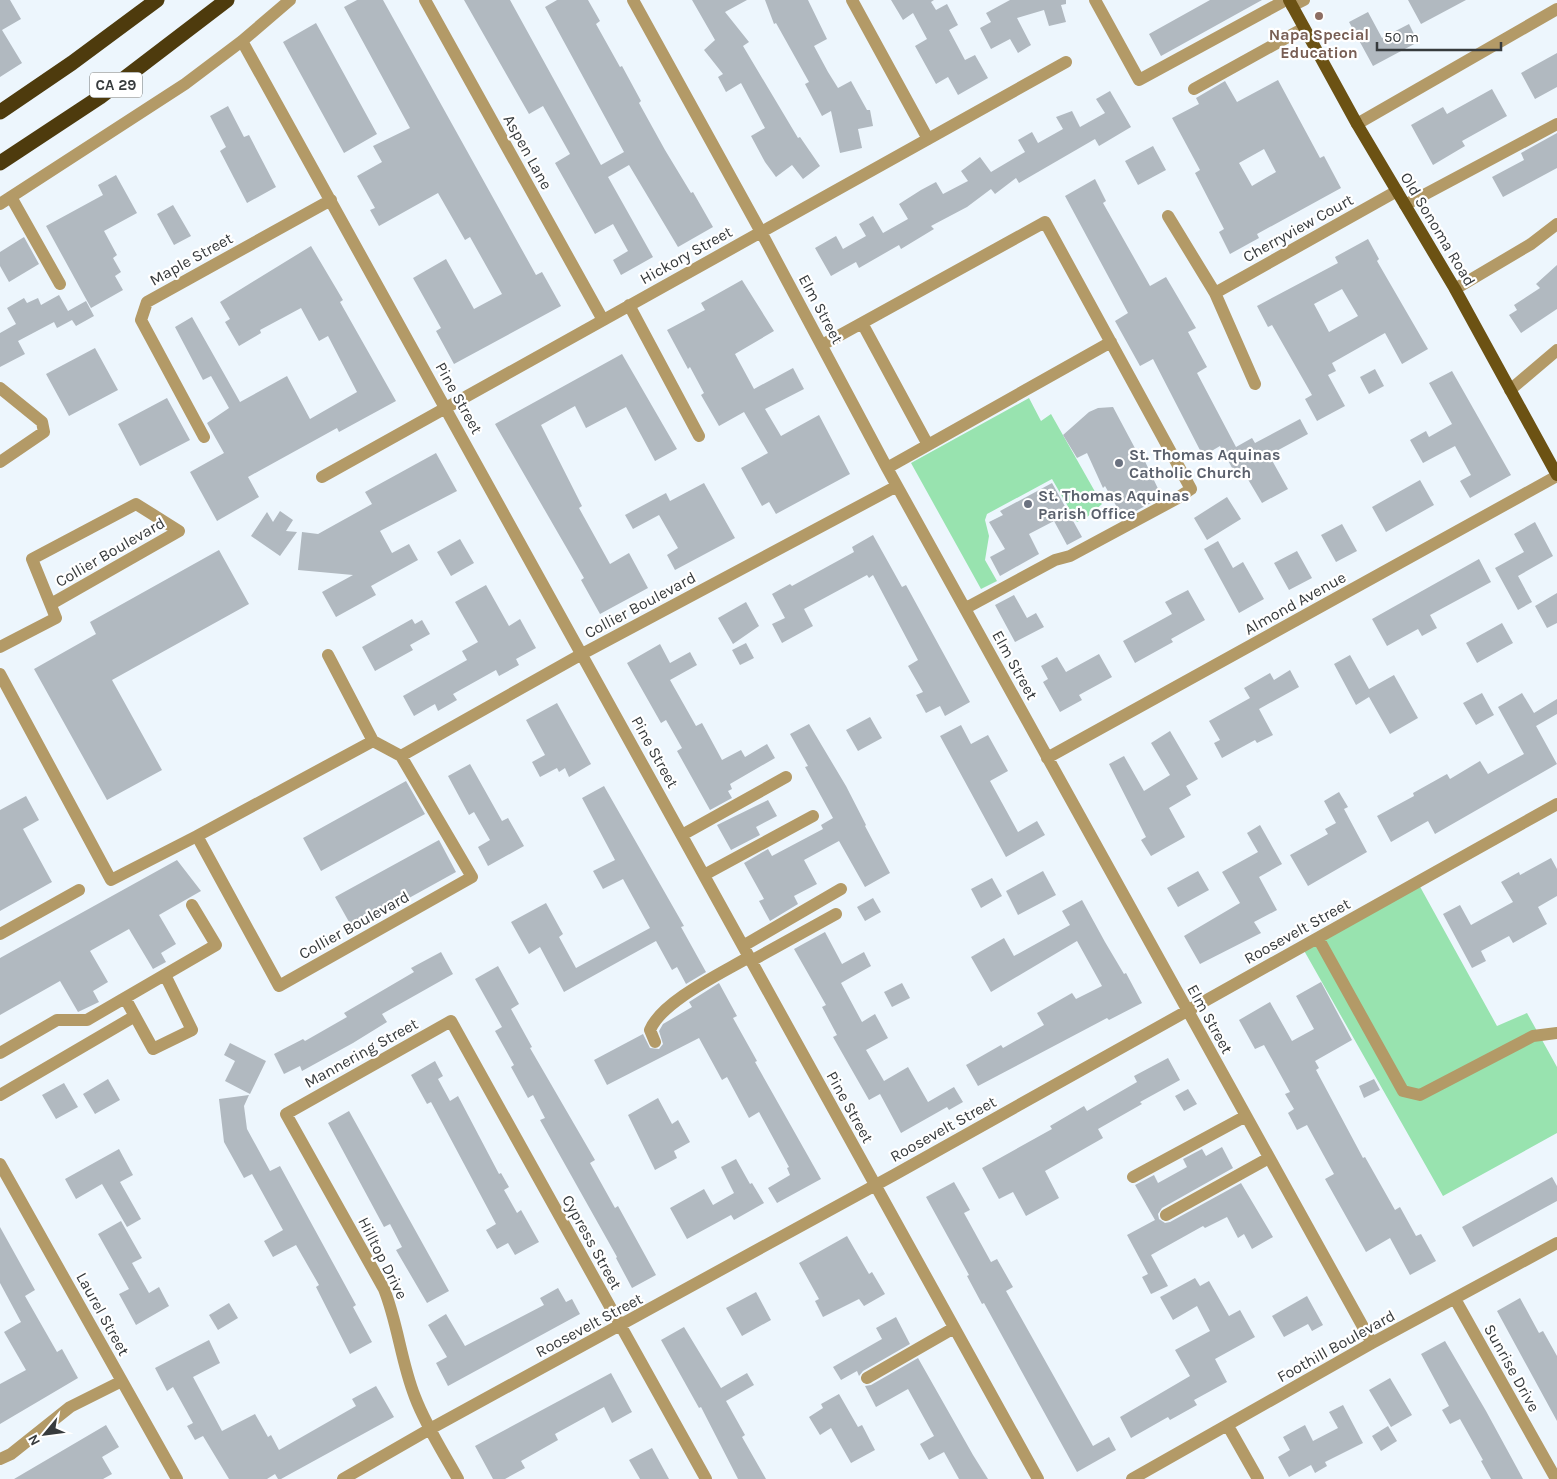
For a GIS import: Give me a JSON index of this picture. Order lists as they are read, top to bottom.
{
  "streets": {
    "highway": ["CA 29"],
    "main road": ["Old Sonoma Road"],
    "street": [
      "Aspen Lane",
      "Cherryview Court",
      "Hickory Street",
      "Maple Street",
      "Elm Street",
      "Pine Street",
      "Collier Boulevard",
      "Almond Avenue",
      "Roosevelt Street",
      "Mannering Street",
      "Cypress Street",
      "Hilltop Drive",
      "Laurel Street",
      "Foothill Boulevard",
      "Sunrise Drive"
    ]
  },
  "crossings": [
    ["Aspen Lane", "Hickory Street"],
    ["Cherryview Court", "Old Sonoma Road"],
    ["Old Sonoma Road", "Almond Avenue"],
    ["Hickory Street", "Elm Street"],
    ["Hickory Street", "Pine Street"],
    ["Maple Street", "Pine Street"],
    ["Elm Street", "Collier Boulevard"],
    ["Elm Street", "Almond Avenue"],
    ["Elm Street", "Roosevelt Street"],
    ["Elm Street", "Foothill Boulevard"],
    ["Pine Street", "Collier Boulevard"],
    ["Pine Street", "Roosevelt Street"],
    ["Roosevelt Street", "Cypress Street"],
    ["Roosevelt Street", "Hilltop Drive"],
    ["Mannering Street", "Cypress Street"],
    ["Mannering Street", "Hilltop Drive"],
    ["Foothill Boulevard", "Sunrise Drive"]
  ],
  "places": ["Napa Special Education", "St. Thomas Aquinas Catholic Church", "St. Thomas Aquinas Parish Office"],
  "scale_bar": "50 m",
  "north": "bottom left"
}
